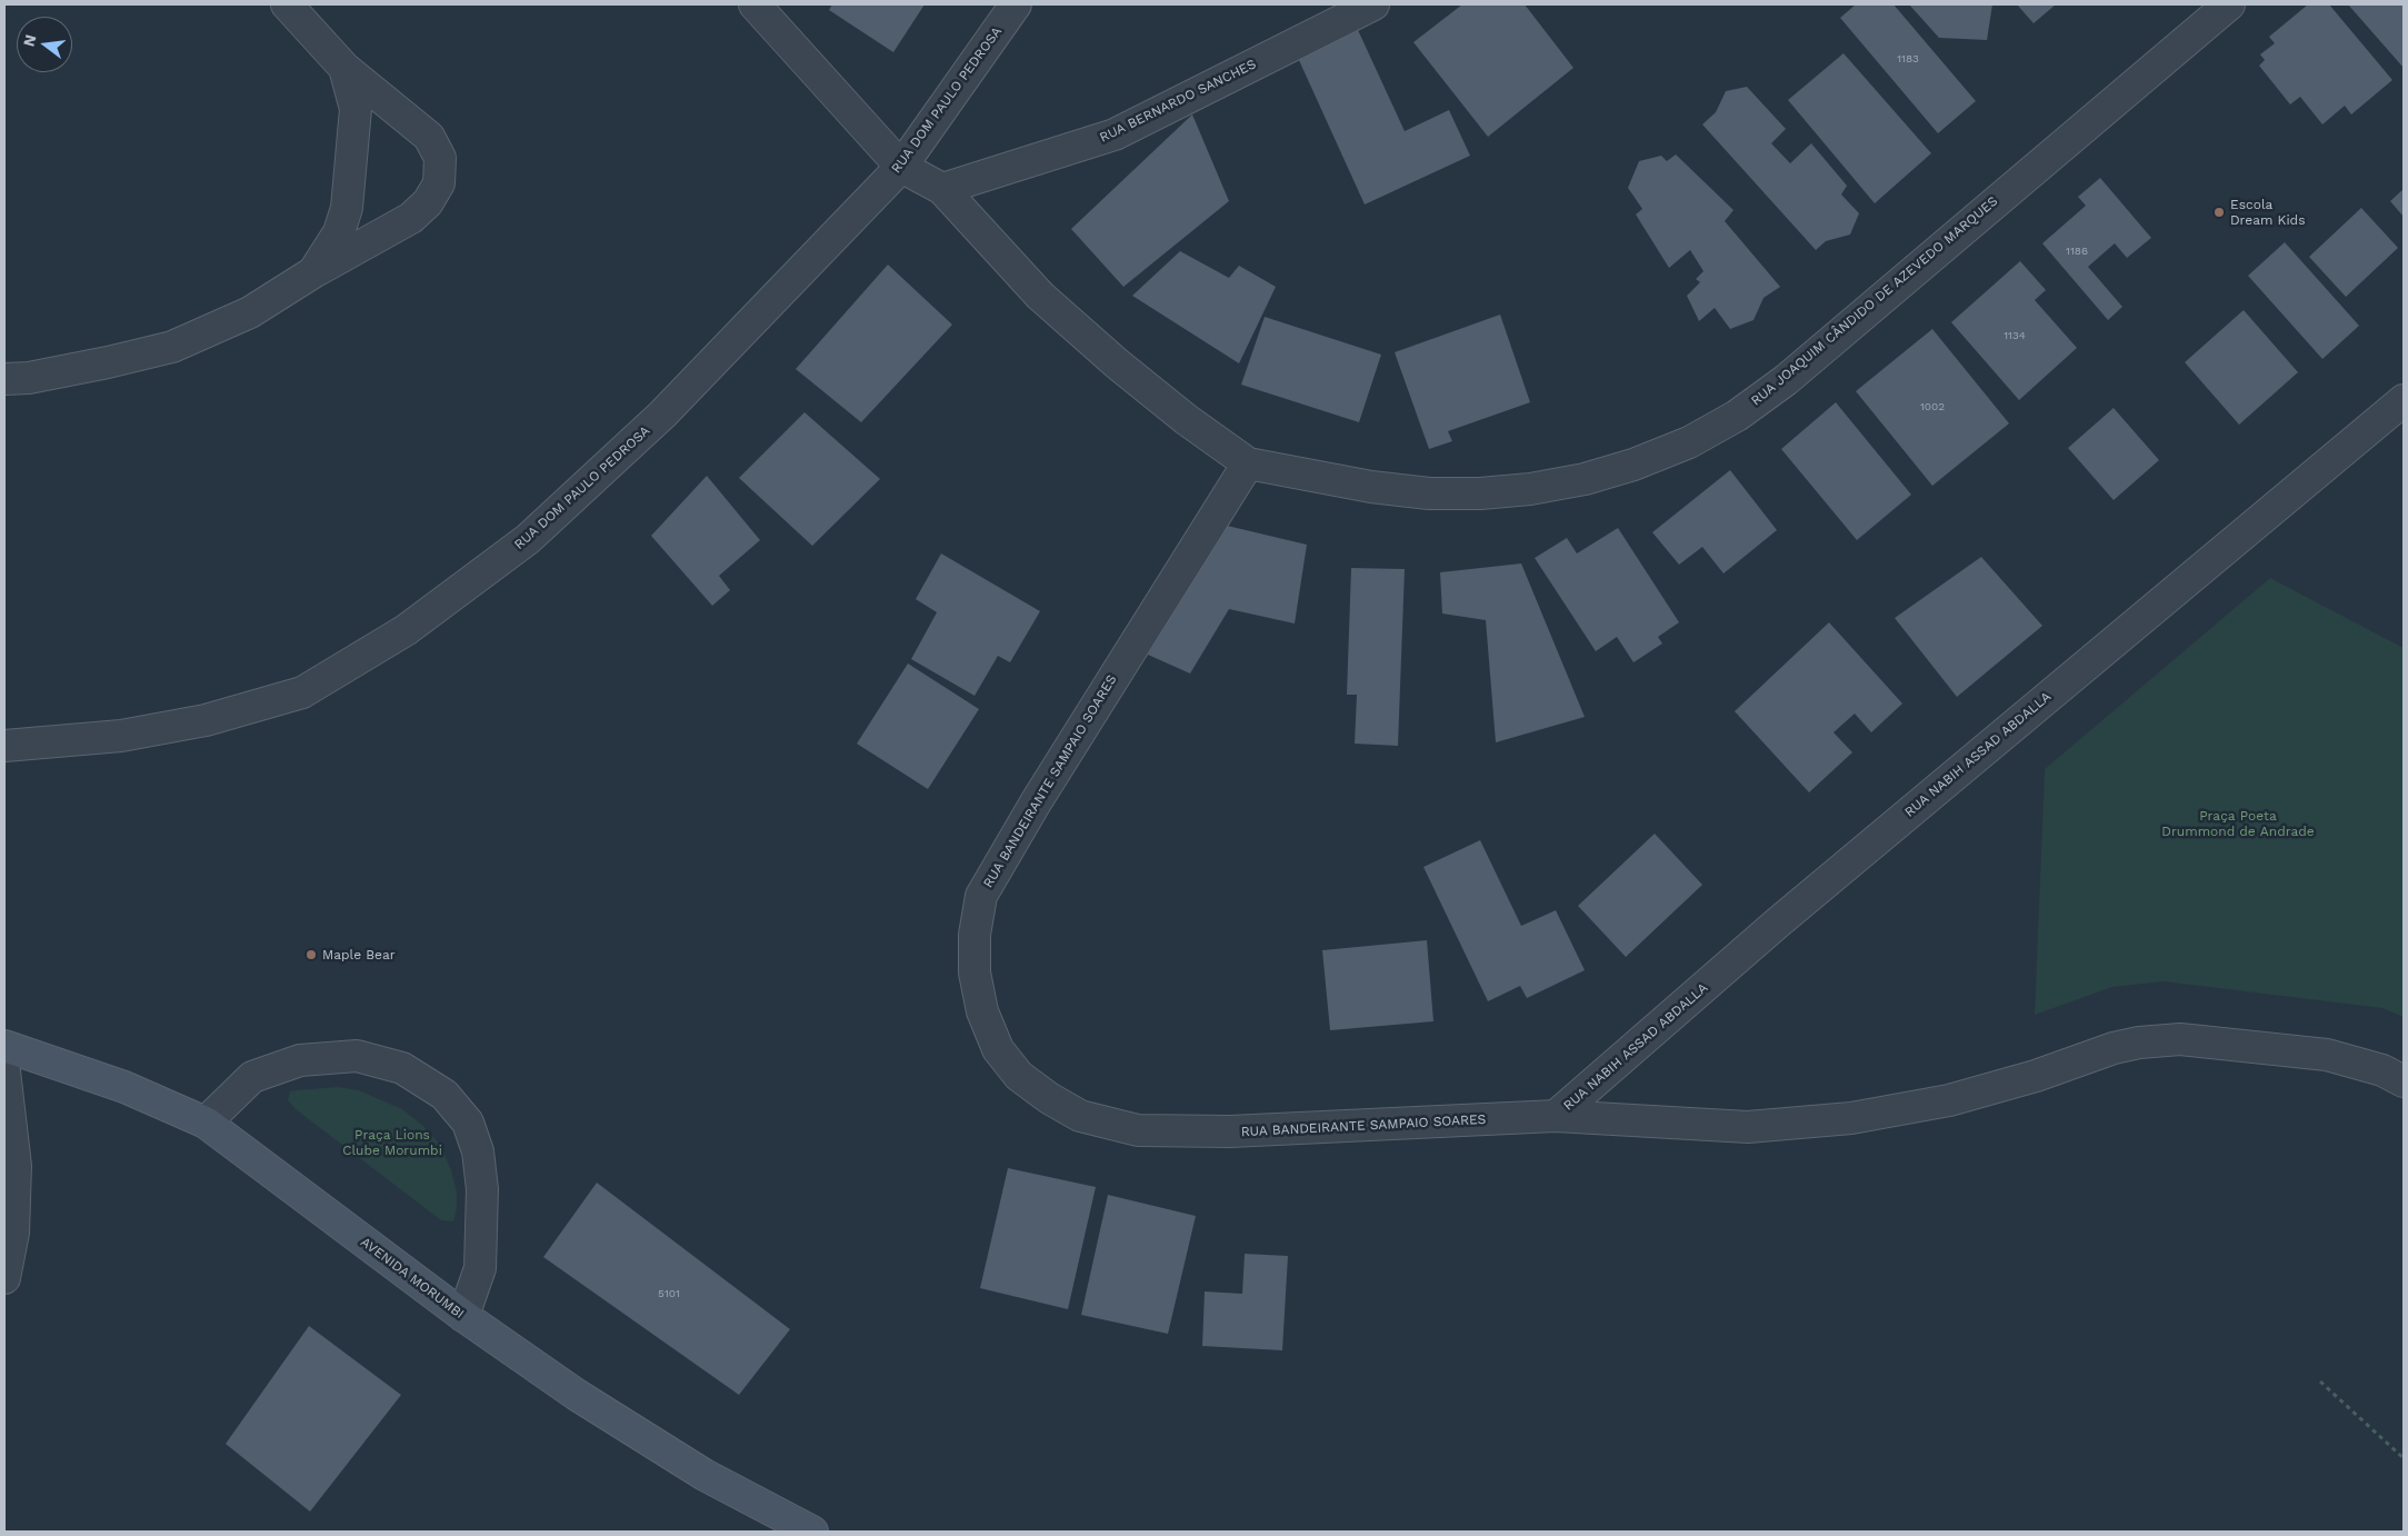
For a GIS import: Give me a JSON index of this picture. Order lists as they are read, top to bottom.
{
  "streets": {
    "main road": ["AVENIDA MORUMBI"],
    "street": [
      "RUA DOM PAULO PEDROSA",
      "RUA BERNARDO SANCHES",
      "RUA JOAQUIM CÂNDIDO DE AZEVEDO MARQUES",
      "RUA NABIH ASSAD ABDALLA",
      "RUA BANDEIRANTE SAMPAIO SOARES"
    ]
  },
  "crossings": [
    ["RUA DOM PAULO PEDROSA", "RUA JOAQUIM CÂNDIDO DE AZEVEDO MARQUES"],
    ["RUA BERNARDO SANCHES", "RUA JOAQUIM CÂNDIDO DE AZEVEDO MARQUES"],
    ["RUA JOAQUIM CÂNDIDO DE AZEVEDO MARQUES", "RUA BANDEIRANTE SAMPAIO SOARES"],
    ["RUA NABIH ASSAD ABDALLA", "RUA BANDEIRANTE SAMPAIO SOARES"]
  ],
  "parks": ["Praça Poeta Drummond de Andrade", "Praça Lions Clube Morumbi"],
  "places": ["Escola Dream Kids", "Maple Bear"],
  "house_numbers": [
    "1183",
    "1186",
    "1134",
    "1002",
    "5101"
  ],
  "north": "left"
}
